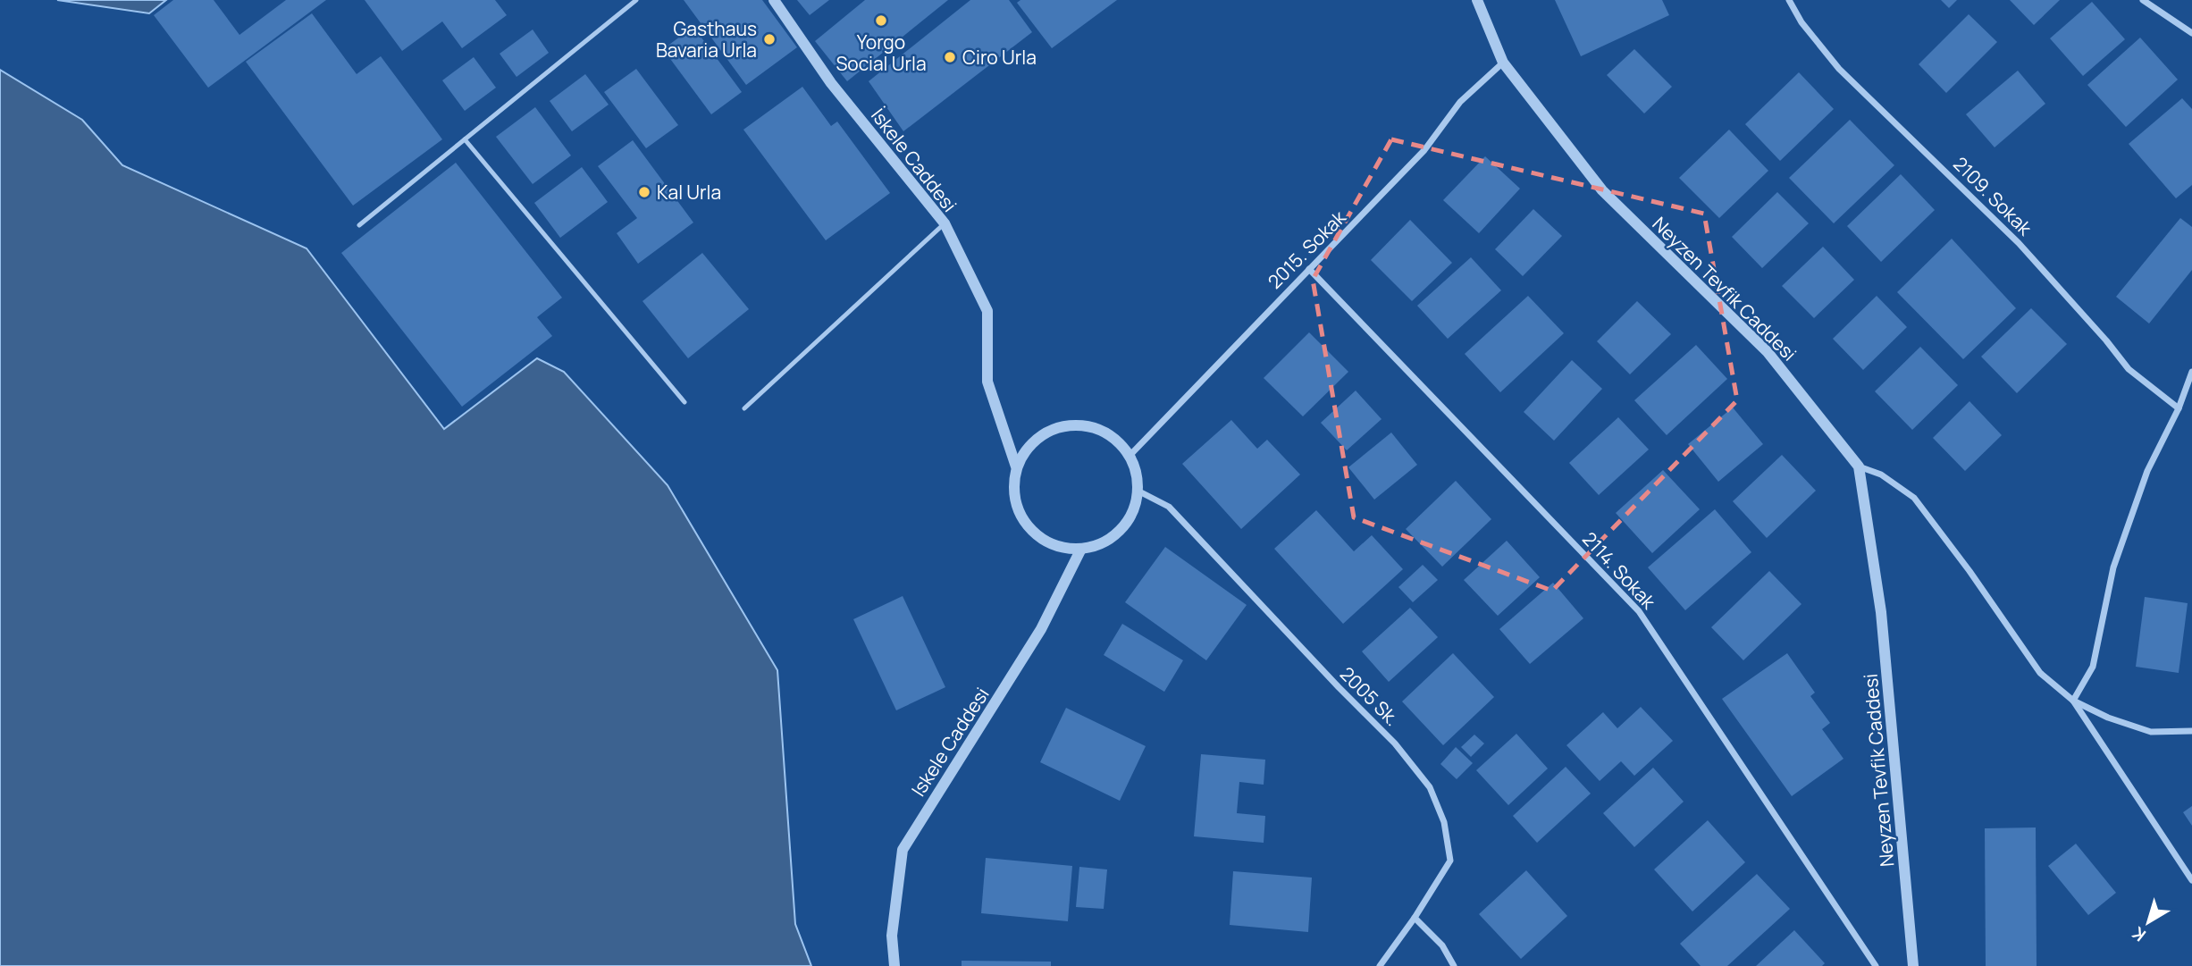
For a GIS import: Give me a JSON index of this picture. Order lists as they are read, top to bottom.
{
  "streets": {
    "street": [
      "İskele Caddesi",
      "2109. Sokak",
      "2015. Sokak",
      "Neyzen Tevfik Caddesi",
      "2114. Sokak",
      "2005 Sk.",
      "Iskele Caddesi"
    ]
  },
  "crossings": [
    ["İskele Caddesi", "2015. Sokak"],
    ["İskele Caddesi", "2005 Sk."],
    ["İskele Caddesi", "Iskele Caddesi"],
    ["2015. Sokak", "Neyzen Tevfik Caddesi"],
    ["2015. Sokak", "2114. Sokak"],
    ["2015. Sokak", "2005 Sk."],
    ["2015. Sokak", "Iskele Caddesi"],
    ["2005 Sk.", "Iskele Caddesi"]
  ],
  "places": [
    "Yorgo Social Urla",
    "Gasthaus Bavaria Urla",
    "Ciro Urla",
    "Kal Urla"
  ],
  "north": "bottom left"
}
